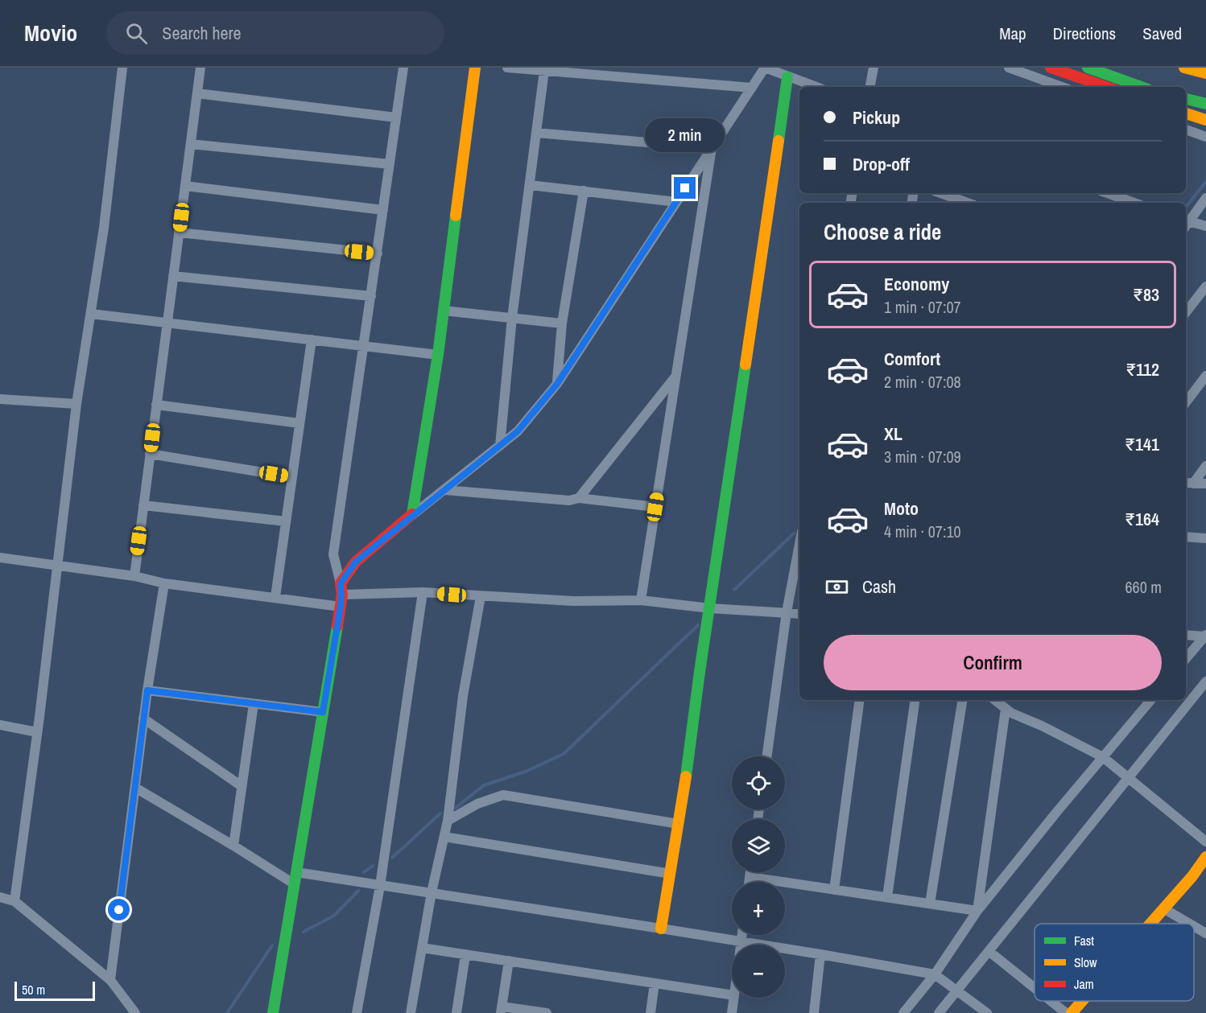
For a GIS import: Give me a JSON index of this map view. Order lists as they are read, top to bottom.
{
  "legend": ["Fast", "Slow", "Jam"],
  "scale_bar": "50 m",
  "page": {
    "header": "Movio",
    "search": "Search here",
    "nav": ["Map", "Directions", "Saved"],
    "banner": ["Pickup", "Drop-off"],
    "bubble": "2 min",
    "heading": "Choose a ride",
    "list": [
      {
        "name": "Economy",
        "note": "1 min · 07:07",
        "value": "₹83"
      },
      {
        "name": "Comfort",
        "note": "2 min · 07:08",
        "value": "₹112"
      },
      {
        "name": "XL",
        "note": "3 min · 07:09",
        "value": "₹141"
      },
      {
        "name": "Moto",
        "note": "4 min · 07:10",
        "value": "₹164"
      }
    ],
    "pay": ["Cash", "660 m"],
    "buttons": "Confirm",
    "map_buttons": ["+", "−"],
    "scale": "50 m"
  }
}
